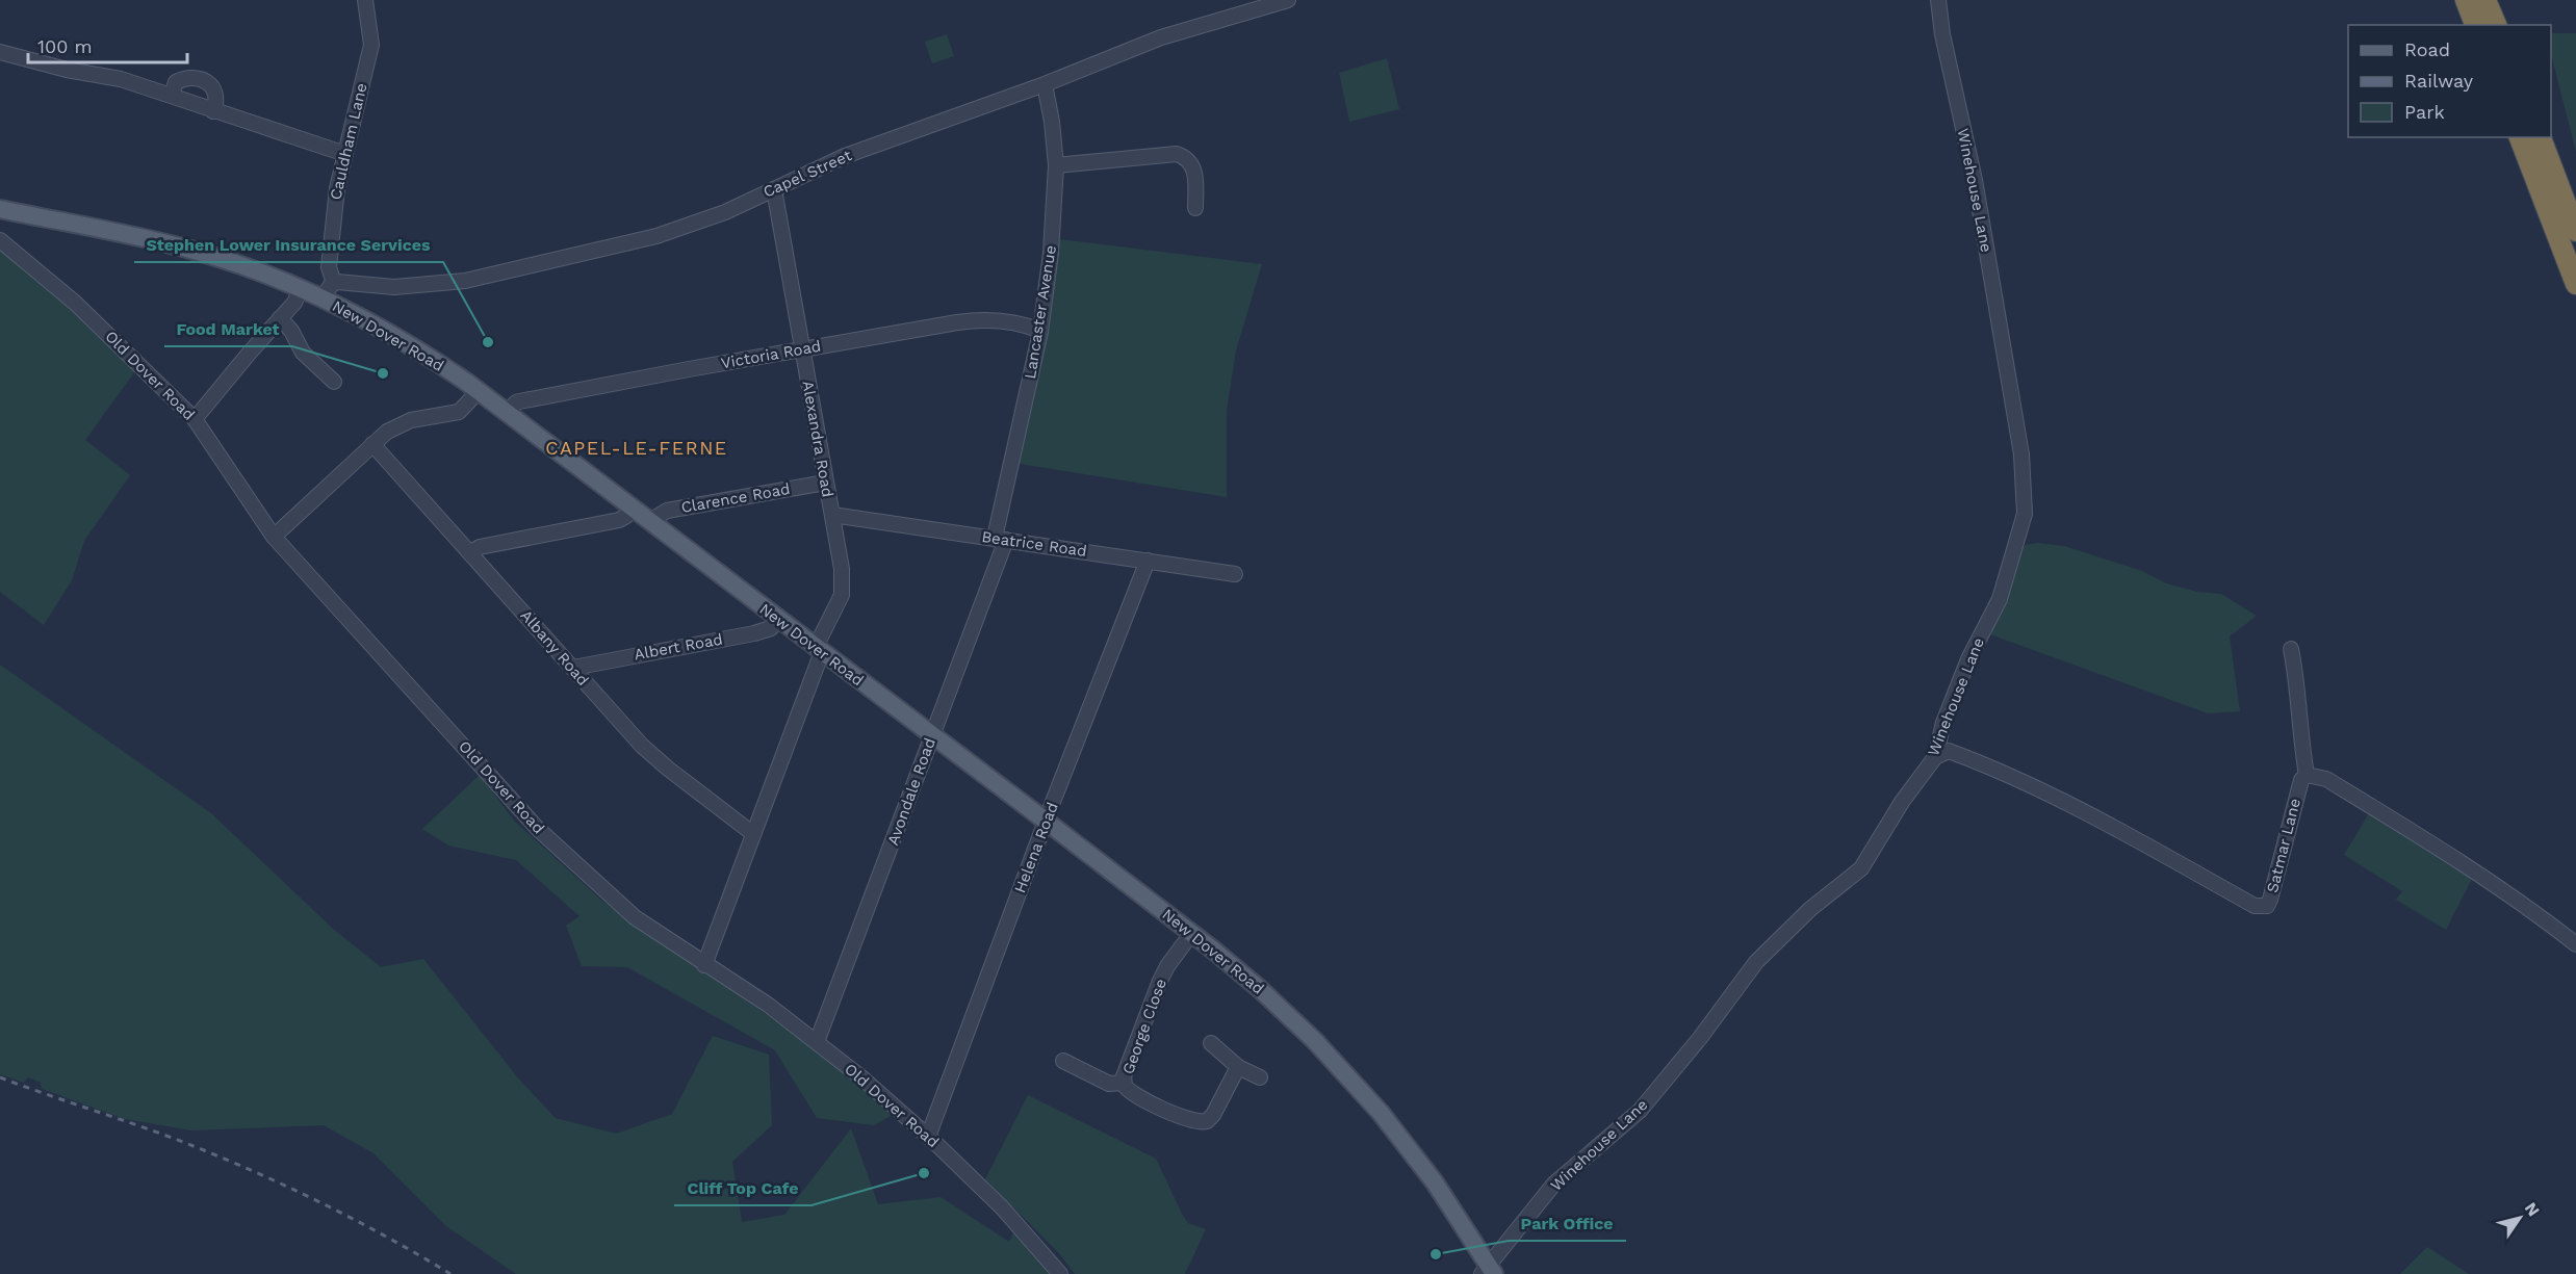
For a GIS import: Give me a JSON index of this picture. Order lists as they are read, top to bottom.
{
  "streets": {
    "main road": ["New Dover Road"],
    "street": [
      "Cauldham Lane",
      "Capel Street",
      "Winehouse Lane",
      "Lancaster Avenue",
      "Victoria Road",
      "Old Dover Road",
      "Alexandra Road",
      "Clarence Road",
      "Beatrice Road",
      "Albert Road",
      "Albany Road",
      "Avondale Road",
      "Satmar Lane",
      "Helena Road",
      "George Close"
    ]
  },
  "crossings": [
    ["Cauldham Lane", "Capel Street"],
    ["Capel Street", "Lancaster Avenue"],
    ["Capel Street", "Alexandra Road"],
    ["Winehouse Lane", "New Dover Road"],
    ["Winehouse Lane", "Satmar Lane"],
    ["Lancaster Avenue", "Victoria Road"],
    ["Lancaster Avenue", "Beatrice Road"],
    ["Lancaster Avenue", "Avondale Road"],
    ["New Dover Road", "Victoria Road"],
    ["New Dover Road", "Alexandra Road"],
    ["New Dover Road", "Clarence Road"],
    ["New Dover Road", "Albert Road"],
    ["New Dover Road", "Avondale Road"],
    ["New Dover Road", "Helena Road"],
    ["New Dover Road", "George Close"],
    ["Victoria Road", "Alexandra Road"],
    ["Old Dover Road", "Alexandra Road"],
    ["Old Dover Road", "Avondale Road"],
    ["Old Dover Road", "Helena Road"],
    ["Alexandra Road", "Clarence Road"],
    ["Alexandra Road", "Beatrice Road"],
    ["Alexandra Road", "Albany Road"],
    ["Beatrice Road", "Avondale Road"],
    ["Beatrice Road", "Helena Road"],
    ["Albert Road", "Albany Road"]
  ],
  "districts": ["CAPEL-LE-FERNE"],
  "places": [
    "Stephen Lower Insurance Services",
    "Food Market",
    "Cliff Top Cafe",
    "Park Office"
  ],
  "legend": ["Road", "Railway", "Park"],
  "scale_bar": "100 m",
  "north": "top right"
}
